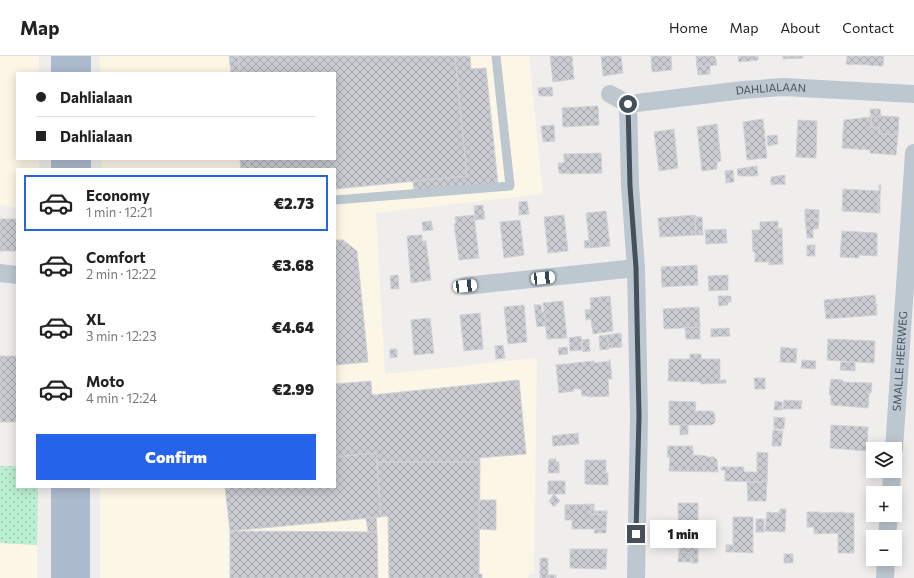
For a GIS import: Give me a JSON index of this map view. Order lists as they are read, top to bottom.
{
  "streets": {
    "street": ["DAHLIALAAN", "SMALLE HEERWEG"]
  },
  "page": {
    "header": "Map",
    "nav": [
      "Home",
      "Map",
      "About",
      "Contact"
    ],
    "banner": ["Dahlialaan", "Dahlialaan"],
    "list": [
      {
        "name": "Economy",
        "note": "1 min · 12:21",
        "value": "€2.73"
      },
      {
        "name": "Comfort",
        "note": "2 min · 12:22",
        "value": "€3.68"
      },
      {
        "name": "XL",
        "note": "3 min · 12:23",
        "value": "€4.64"
      },
      {
        "name": "Moto",
        "note": "4 min · 12:24",
        "value": "€2.99"
      }
    ],
    "buttons": "Confirm",
    "map_buttons": ["+", "−"],
    "bubble": "1 min"
  }
}
